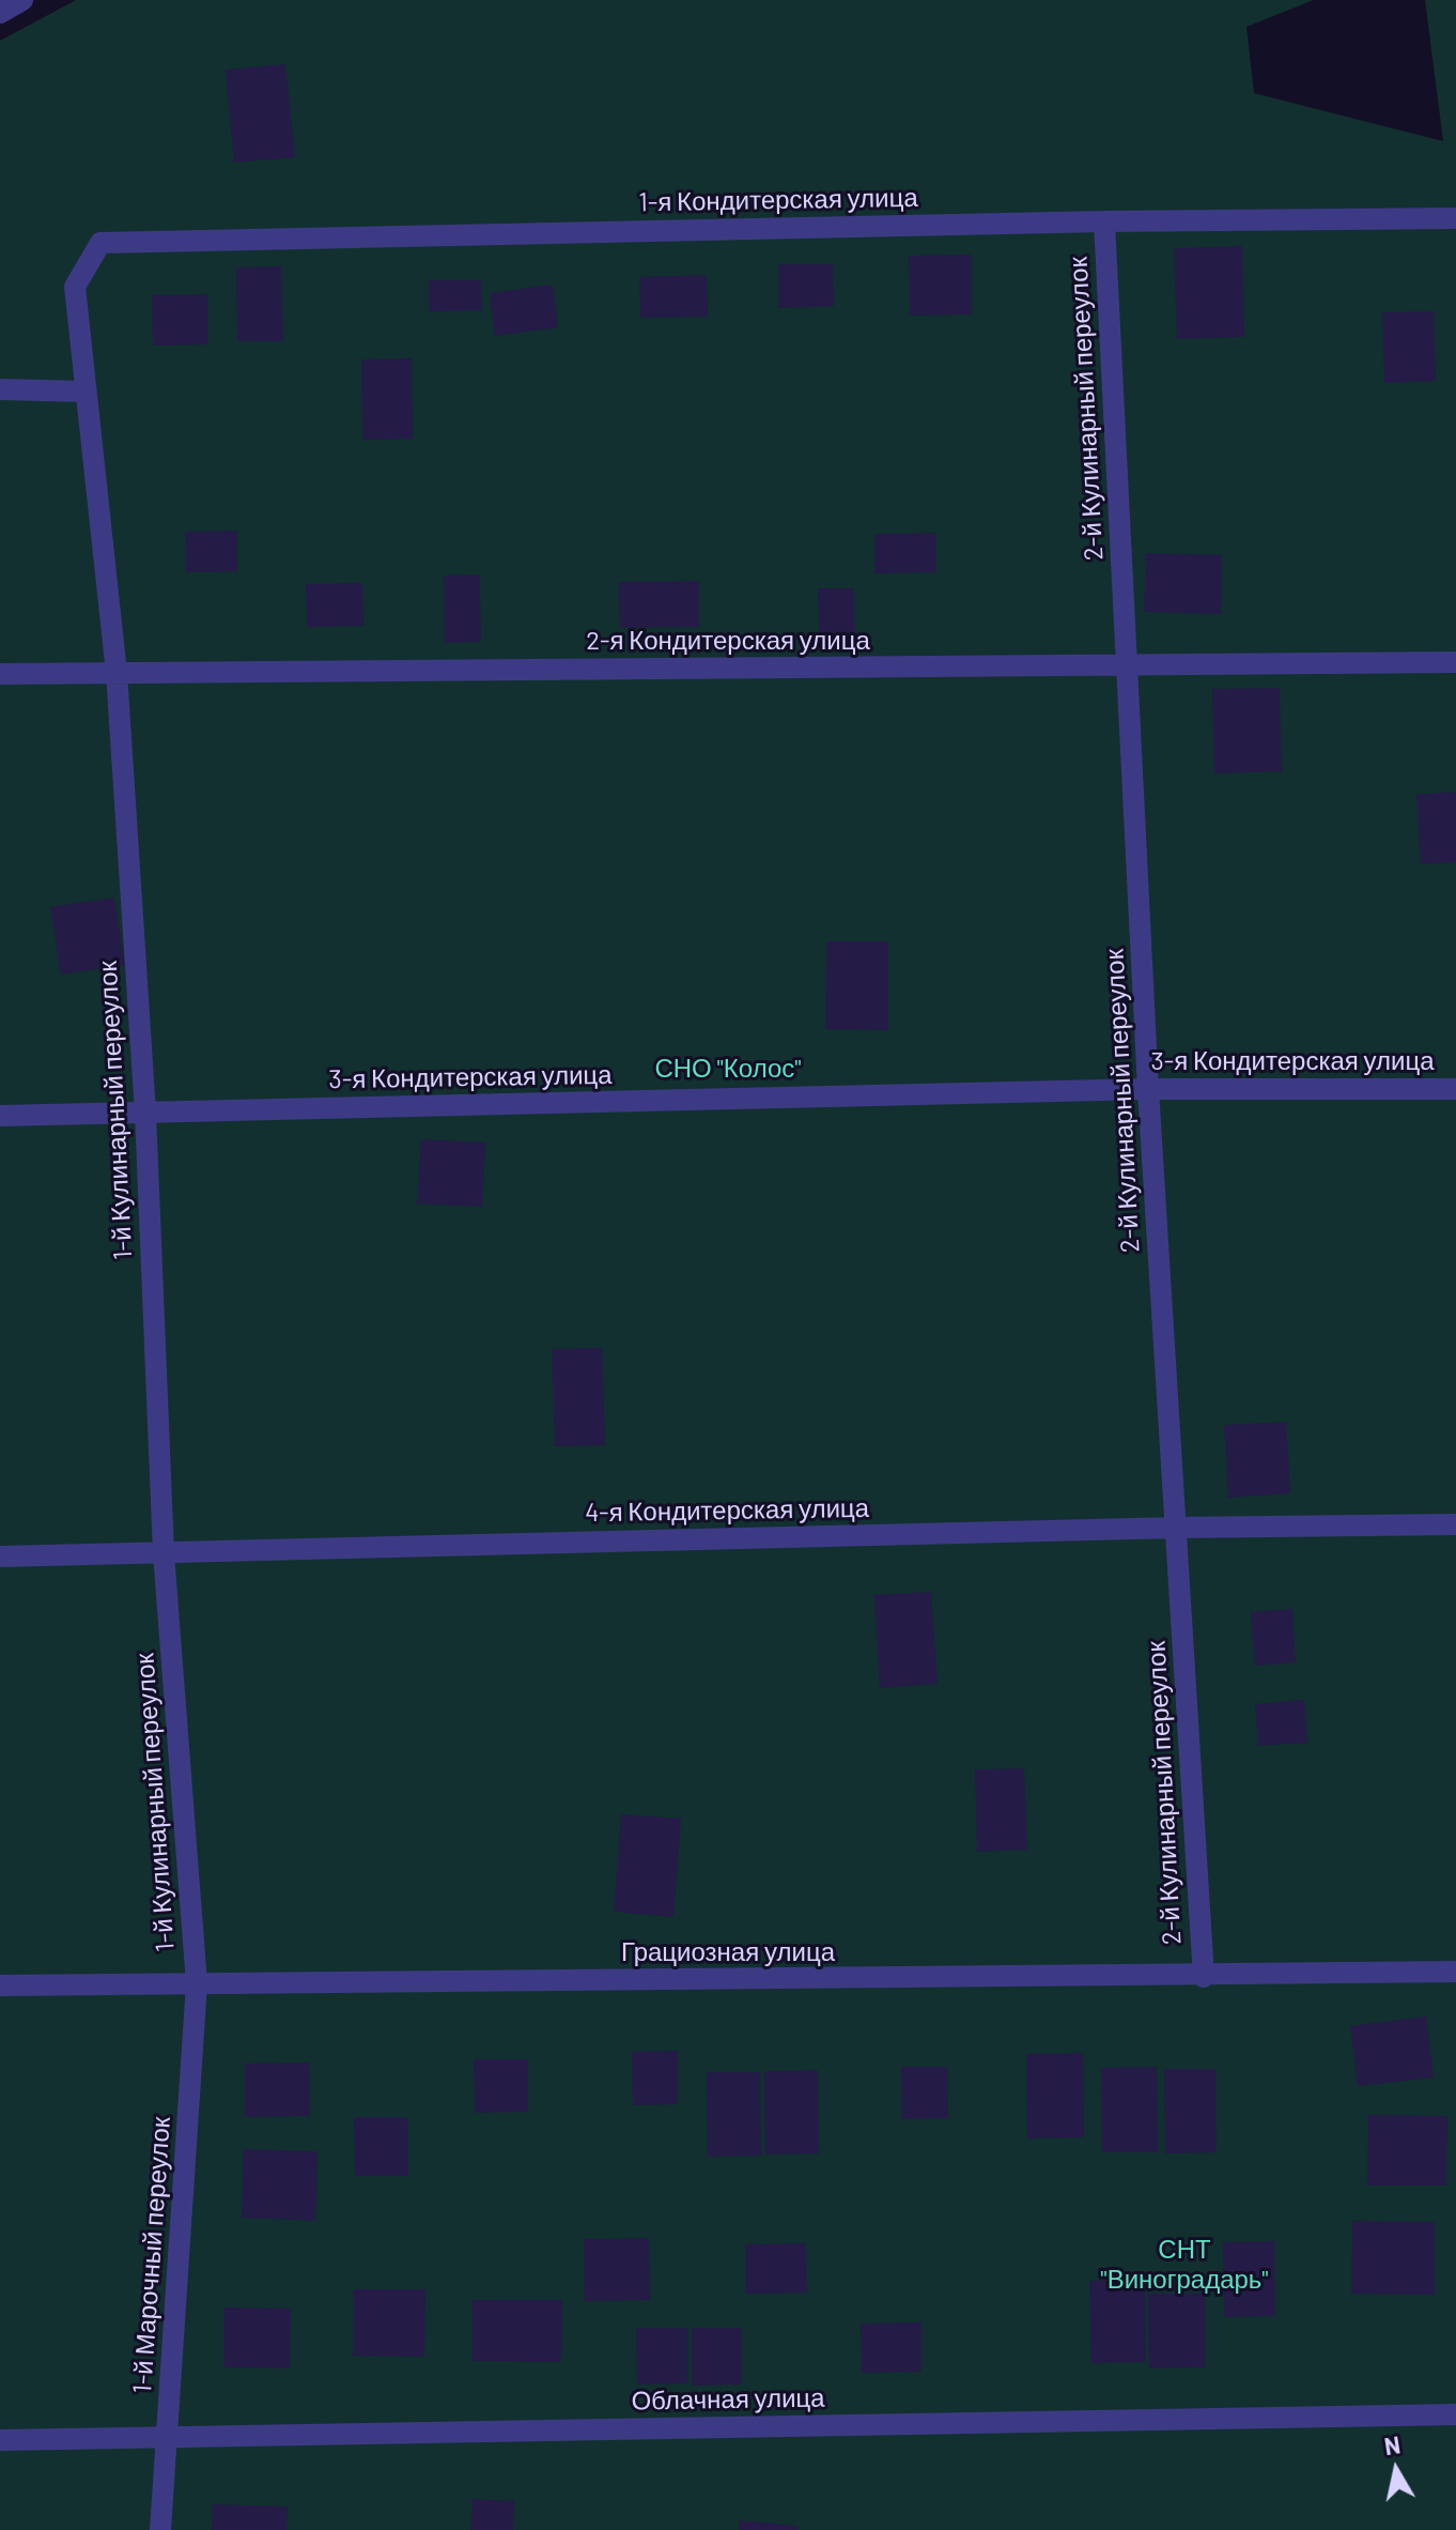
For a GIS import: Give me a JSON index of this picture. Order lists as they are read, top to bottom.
{
  "streets": {
    "street": [
      "1-я Кондитерская улица",
      "2-й Кулинарный переулок",
      "2-я Кондитерская улица",
      "3-я Кондитерская улица",
      "1-й Кулинарный переулок",
      "4-я Кондитерская улица",
      "Грациозная улица",
      "1-й Марочный переулок",
      "Облачная улица"
    ]
  },
  "crossings": [
    ["1-я Кондитерская улица", "2-й Кулинарный переулок"],
    ["1-я Кондитерская улица", "1-й Кулинарный переулок"],
    ["2-й Кулинарный переулок", "2-я Кондитерская улица"],
    ["2-й Кулинарный переулок", "3-я Кондитерская улица"],
    ["2-й Кулинарный переулок", "4-я Кондитерская улица"],
    ["2-й Кулинарный переулок", "Грациозная улица"],
    ["2-я Кондитерская улица", "1-й Кулинарный переулок"],
    ["3-я Кондитерская улица", "1-й Кулинарный переулок"],
    ["1-й Кулинарный переулок", "4-я Кондитерская улица"],
    ["1-й Кулинарный переулок", "Грациозная улица"],
    ["1-й Кулинарный переулок", "1-й Марочный переулок"],
    ["Грациозная улица", "1-й Марочный переулок"],
    ["1-й Марочный переулок", "Облачная улица"]
  ],
  "parks": ["СНО \"Колос\"", "СНТ \"Виноградарь\""],
  "north": "top"
}
